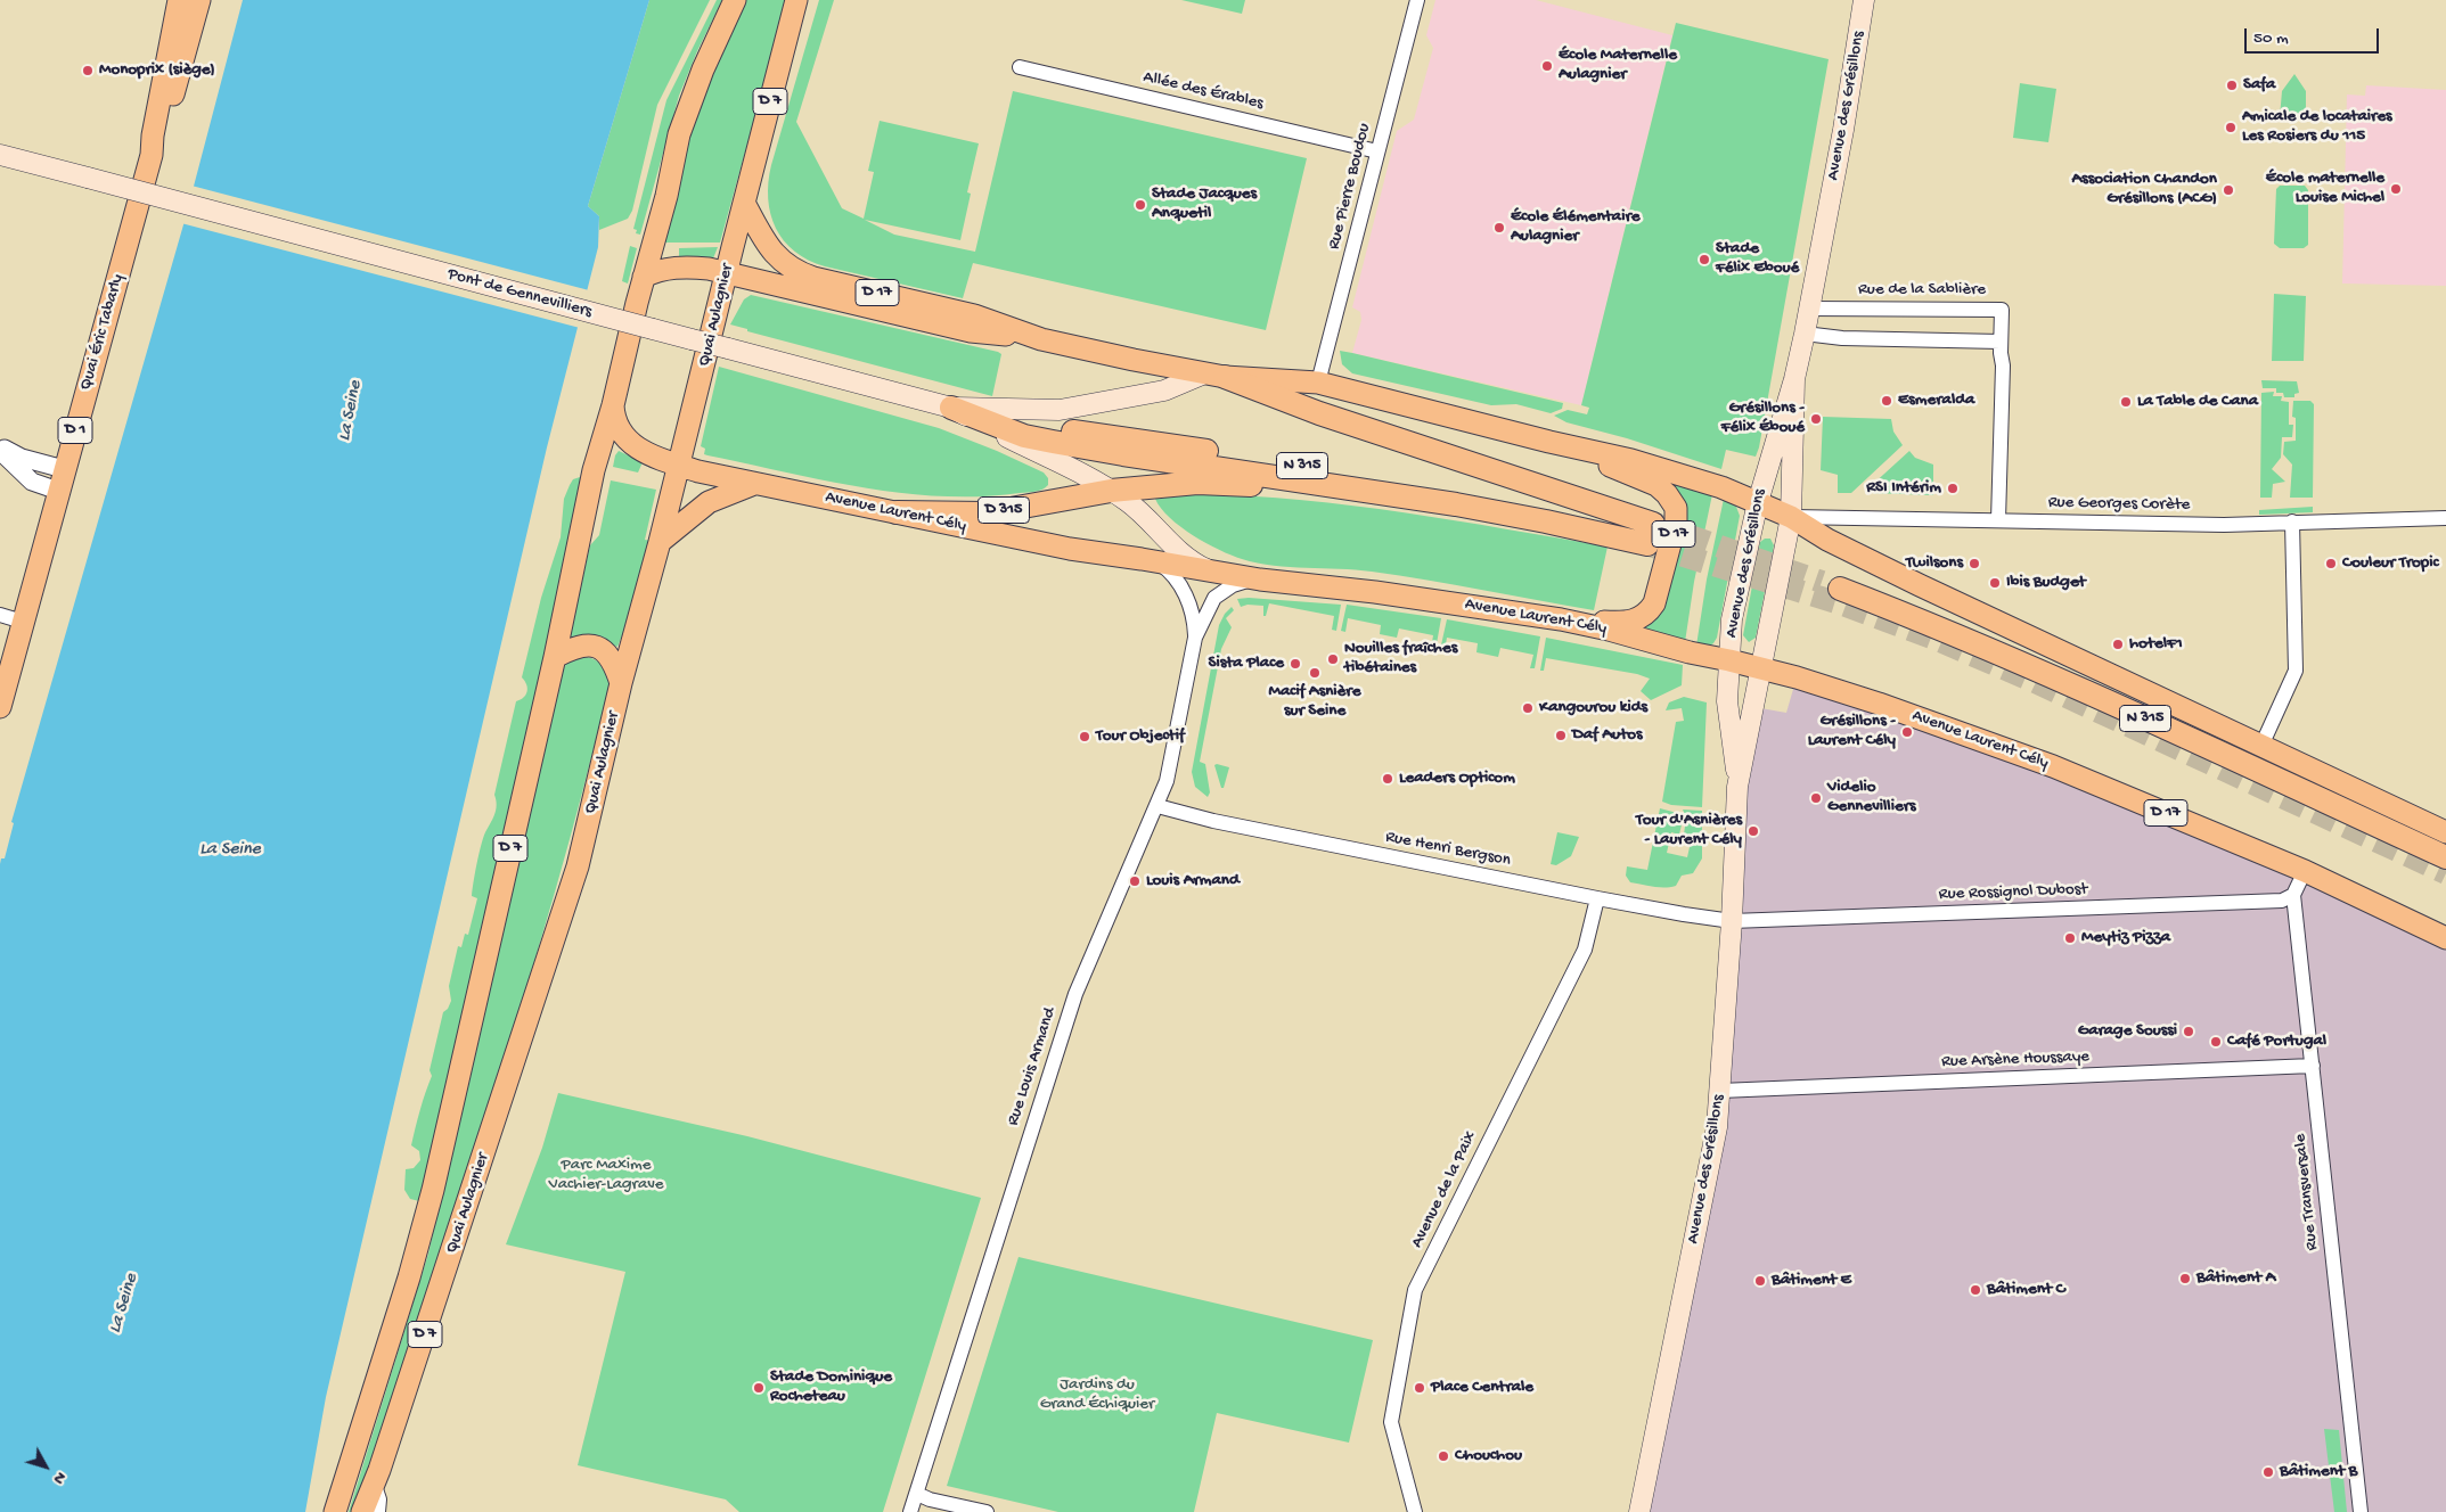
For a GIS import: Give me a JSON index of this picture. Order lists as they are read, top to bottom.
{
  "streets": {
    "highway": ["N 315", "D 315"],
    "main road": [
      "D 7",
      "Avenue des Grésillons",
      "D 17",
      "Pont de Gennevilliers",
      "Quai Aulagnier",
      "Quai Éric Tabarly",
      "D 1",
      "Avenue Laurent Cély"
    ],
    "street": [
      "Allée des Érables",
      "Rue Pierre Boudou",
      "Rue de la Sablière",
      "Rue Georges Corète",
      "Rue Henri Bergson",
      "Rue Rossignol Dubost",
      "Rue Arsène Houssaye",
      "Rue Louis Armand",
      "Avenue de la Paix",
      "Rue Transversale"
    ]
  },
  "crossings": [
    ["Allée des Érables", "Rue Pierre Boudou"],
    ["Avenue des Grésillons", "Rue de la Sablière"],
    ["Avenue des Grésillons", "D 17"],
    ["Avenue des Grésillons", "Rue Georges Corète"],
    ["Avenue des Grésillons", "Avenue Laurent Cély"],
    ["Avenue des Grésillons", "Rue Henri Bergson"],
    ["Avenue des Grésillons", "Rue Rossignol Dubost"],
    ["Avenue des Grésillons", "Rue Arsène Houssaye"],
    ["Rue Pierre Boudou", "D 17"],
    ["Rue de la Sablière", "Rue Georges Corète"],
    ["D 17", "Pont de Gennevilliers"],
    ["D 17", "Quai Aulagnier"],
    ["D 17", "N 315"],
    ["D 17", "Rue Georges Corète"],
    ["D 17", "D 315"],
    ["D 17", "Avenue Laurent Cély"],
    ["Pont de Gennevilliers", "N 315"],
    ["Quai Aulagnier", "Avenue Laurent Cély"],
    ["D 315", "Avenue Laurent Cély"],
    ["Avenue Laurent Cély", "Rue Louis Armand"],
    ["Rue Henri Bergson", "Rue Rossignol Dubost"],
    ["Rue Henri Bergson", "Rue Louis Armand"],
    ["Rue Henri Bergson", "Avenue de la Paix"],
    ["Rue Rossignol Dubost", "Rue Transversale"],
    ["Rue Arsène Houssaye", "Rue Transversale"]
  ],
  "water": ["La Seine"],
  "parks": ["Parc Maxime Vachier-Lagrave", "Jardins du Grand Échiquier"],
  "places": [
    "École Maternelle Aulagnier",
    "Monoprix (siège)",
    "Safa",
    "Amicale de locataires Les Rosiers du 115",
    "École maternelle Louise Michel",
    "Association Chandon Grésillons (ACG)",
    "Stade Jacques Anquetil",
    "École Élémentaire Aulagnier",
    "Stade Félix Eboué",
    "Esmeralda",
    "La Table de Cana",
    "Grésillons - Félix Éboué",
    "RSI Intérim",
    "Twilsons",
    "Couleur Tropic",
    "Ibis Budget",
    "hotelF1",
    "Nouilles fraîches tibétaines",
    "Sista Place",
    "Macif Asnière sur Seine",
    "Kangourou kids",
    "Grésillons - Laurent Cély",
    "Daf Autos",
    "Tour Objectif",
    "Leaders Opticom",
    "Videlio Gennevilliers",
    "Tour d'Asnières - Laurent Cély",
    "Louis Armand",
    "Meytiz Pizza",
    "Garage Soussi",
    "Café Portugal",
    "Bâtiment A",
    "Bâtiment E",
    "Bâtiment C",
    "Stade Dominique Rocheteau",
    "Place Centrale",
    "Chouchou",
    "Bâtiment B"
  ],
  "scale_bar": "50 m",
  "north": "bottom right"
}
